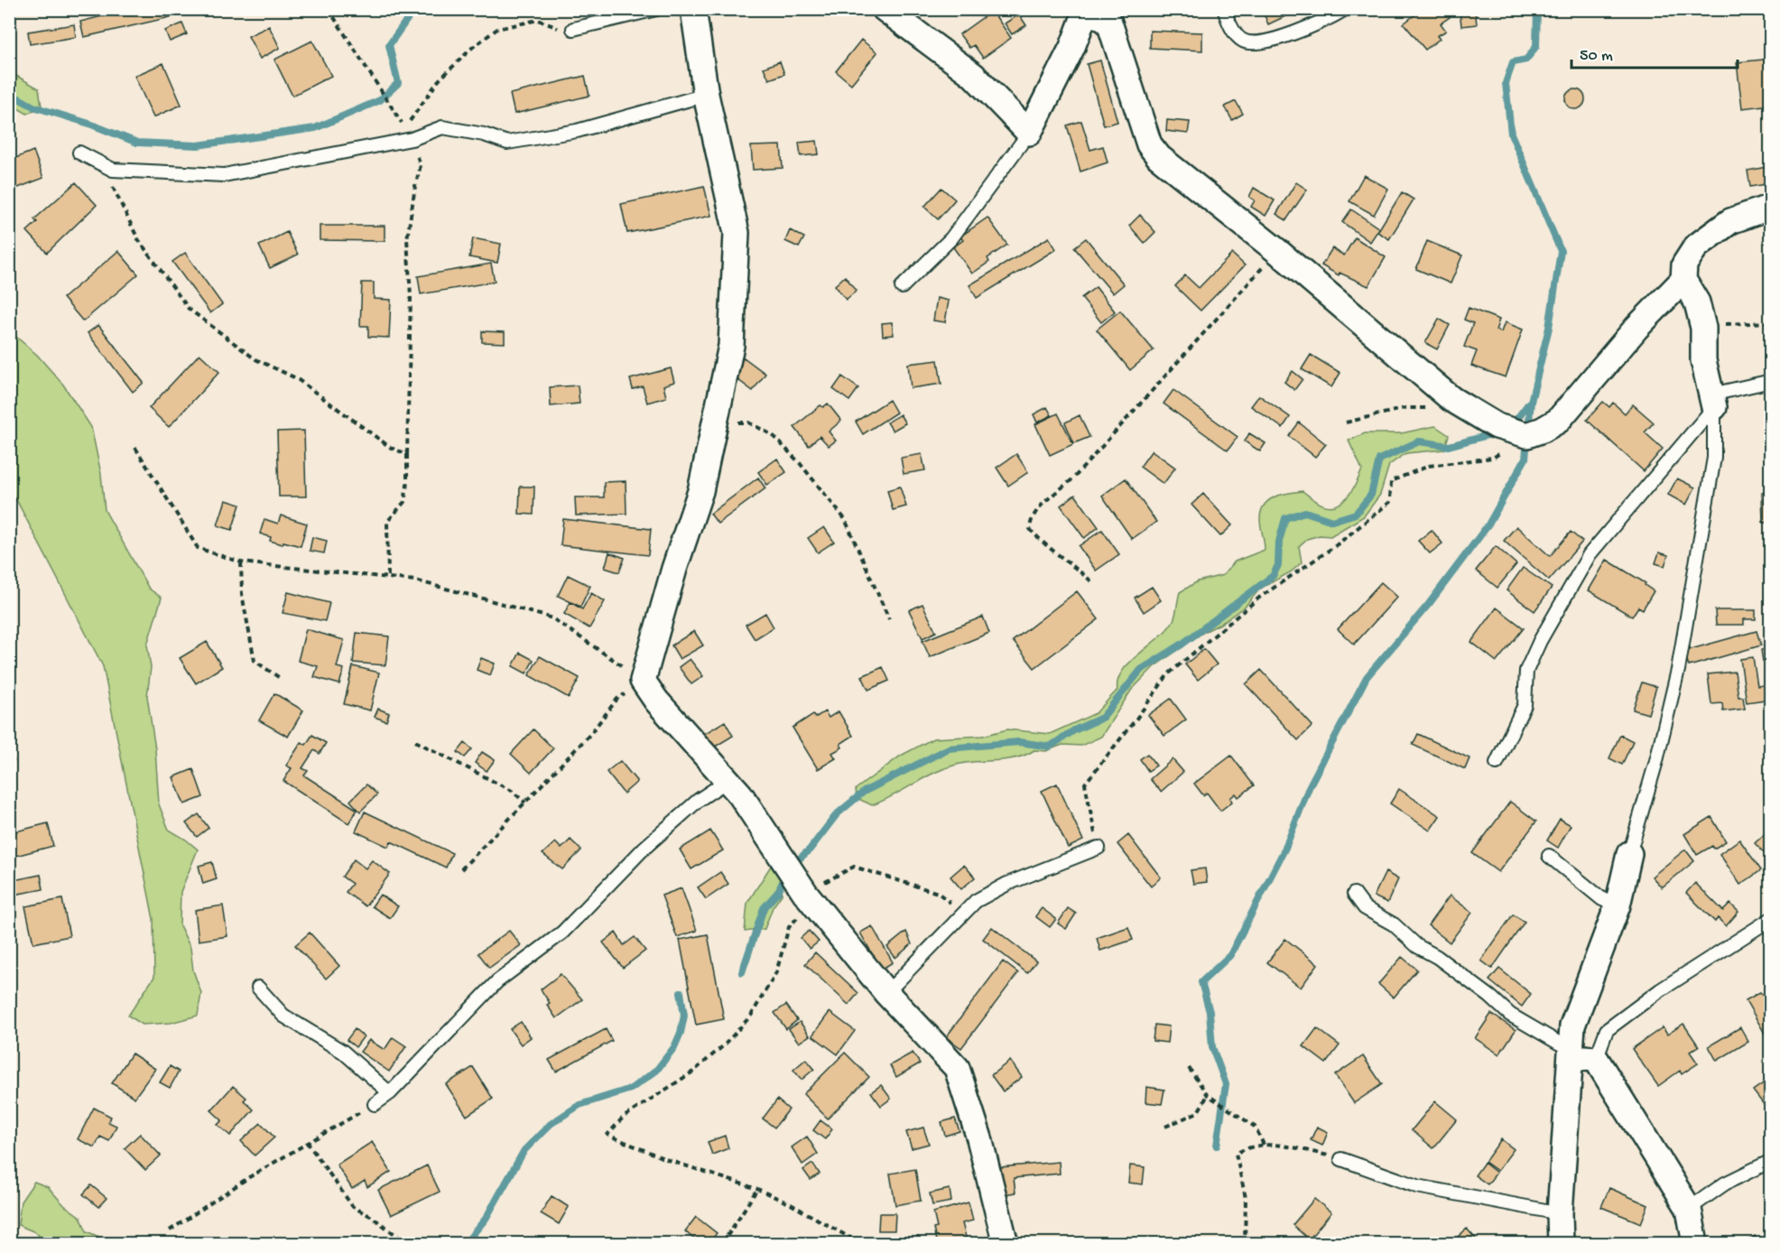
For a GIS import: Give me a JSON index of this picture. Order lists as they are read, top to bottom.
{
  "scale_bar": "50 m"
}
